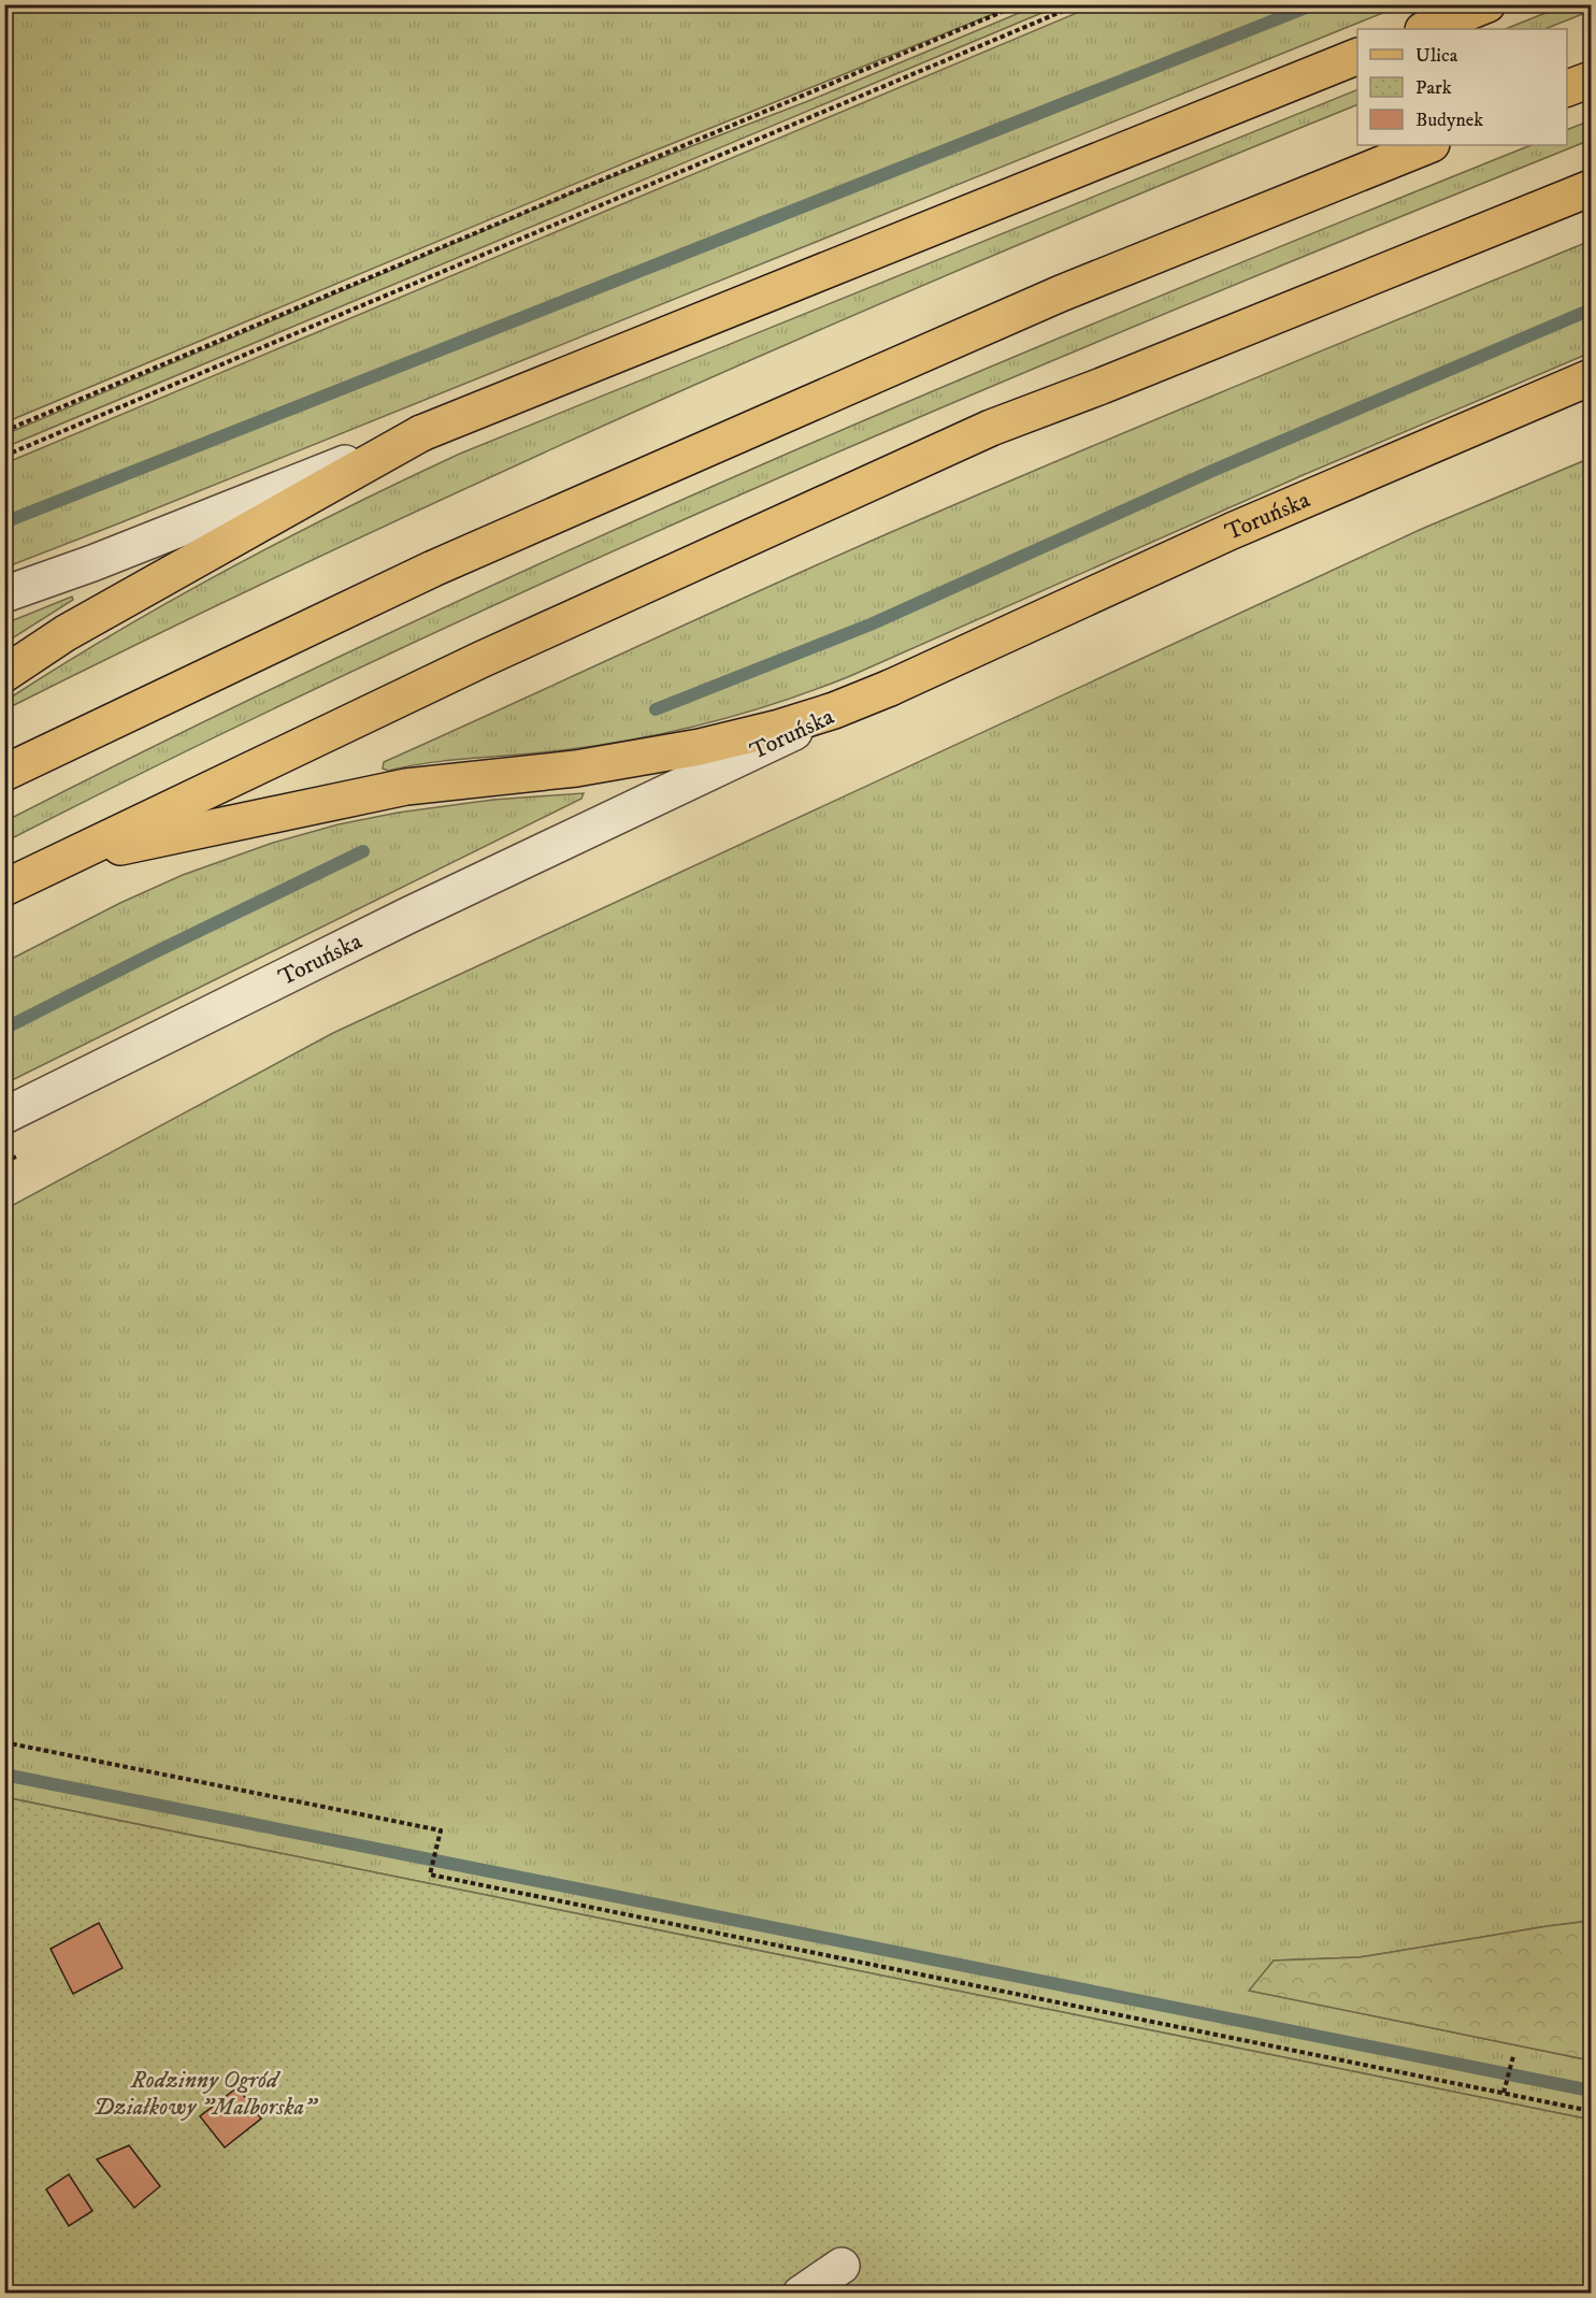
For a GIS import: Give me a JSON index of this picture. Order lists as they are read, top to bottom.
{
  "streets": {
    "main road": ["Toruńska"]
  },
  "parks": ["Rodzinny Ogród Działkowy \"Malborska\""],
  "legend": ["Ulica", "Park", "Budynek"]
}
